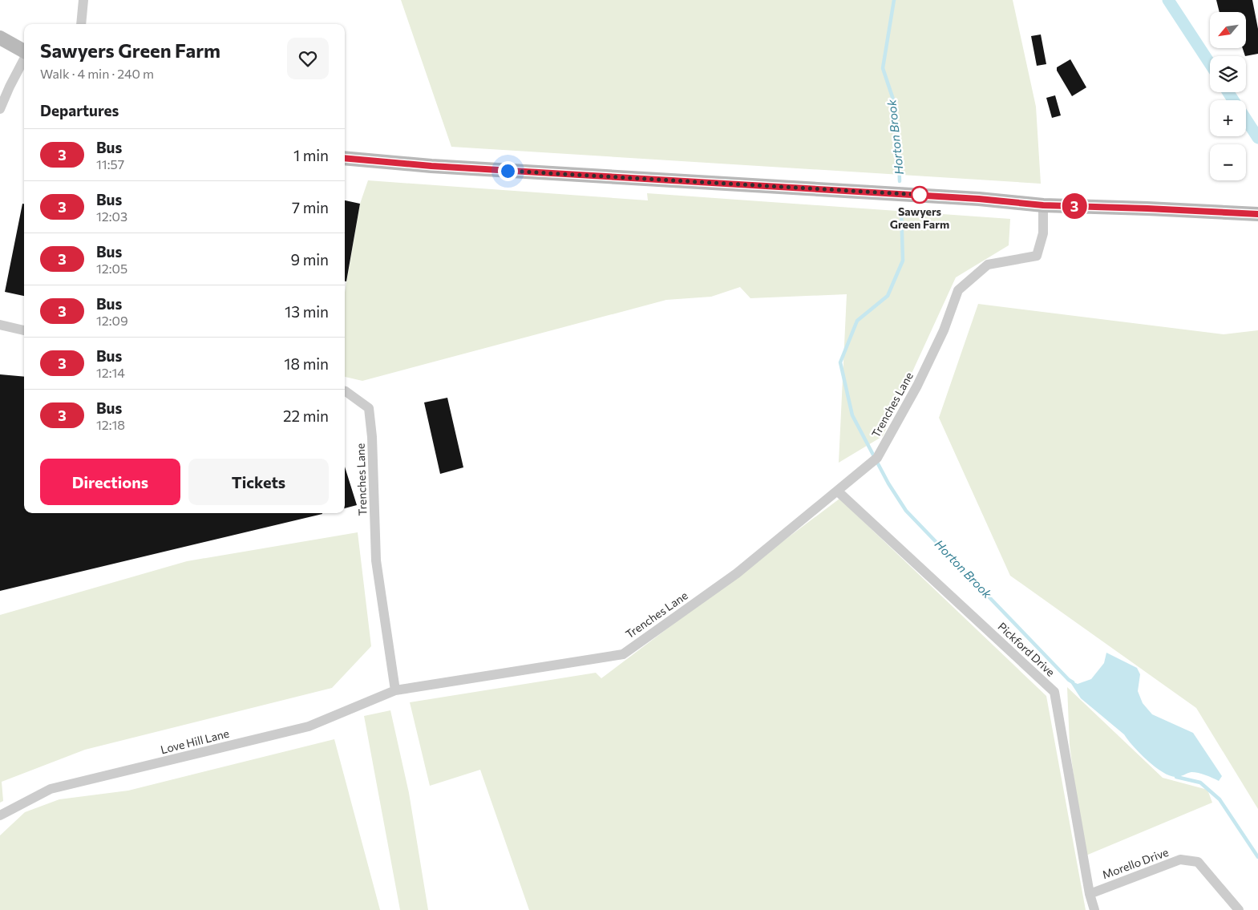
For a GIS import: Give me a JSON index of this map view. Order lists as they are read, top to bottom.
{
  "streets": {
    "street": [
      "Trenches Lane",
      "Pickford Drive",
      "Love Hill Lane",
      "Morello Drive"
    ]
  },
  "crossings": [
    ["Trenches Lane", "Pickford Drive"],
    ["Trenches Lane", "Love Hill Lane"],
    ["Pickford Drive", "Morello Drive"]
  ],
  "water": ["Horton Brook"],
  "places": ["Sawyers Green Farm"],
  "lines": ["bus line 3"],
  "north": "bottom left",
  "page": {
    "on_map": "3",
    "map_buttons": ["+", "−"],
    "heading": [
      ["Sawyers Green Farm", "Walk · 4 min · 240 m"],
      "Departures"
    ],
    "list": [
      {
        "mark": "3",
        "name": "Bus",
        "note": "11:57",
        "value": "1 min"
      },
      {
        "mark": "3",
        "name": "Bus",
        "note": "12:03",
        "value": "7 min"
      },
      {
        "mark": "3",
        "name": "Bus",
        "note": "12:05",
        "value": "9 min"
      },
      {
        "mark": "3",
        "name": "Bus",
        "note": "12:09",
        "value": "13 min"
      },
      {
        "mark": "3",
        "name": "Bus",
        "note": "12:14",
        "value": "18 min"
      },
      {
        "mark": "3",
        "name": "Bus",
        "note": "12:18",
        "value": "22 min"
      }
    ],
    "buttons": ["Directions", "Tickets"]
  }
}
